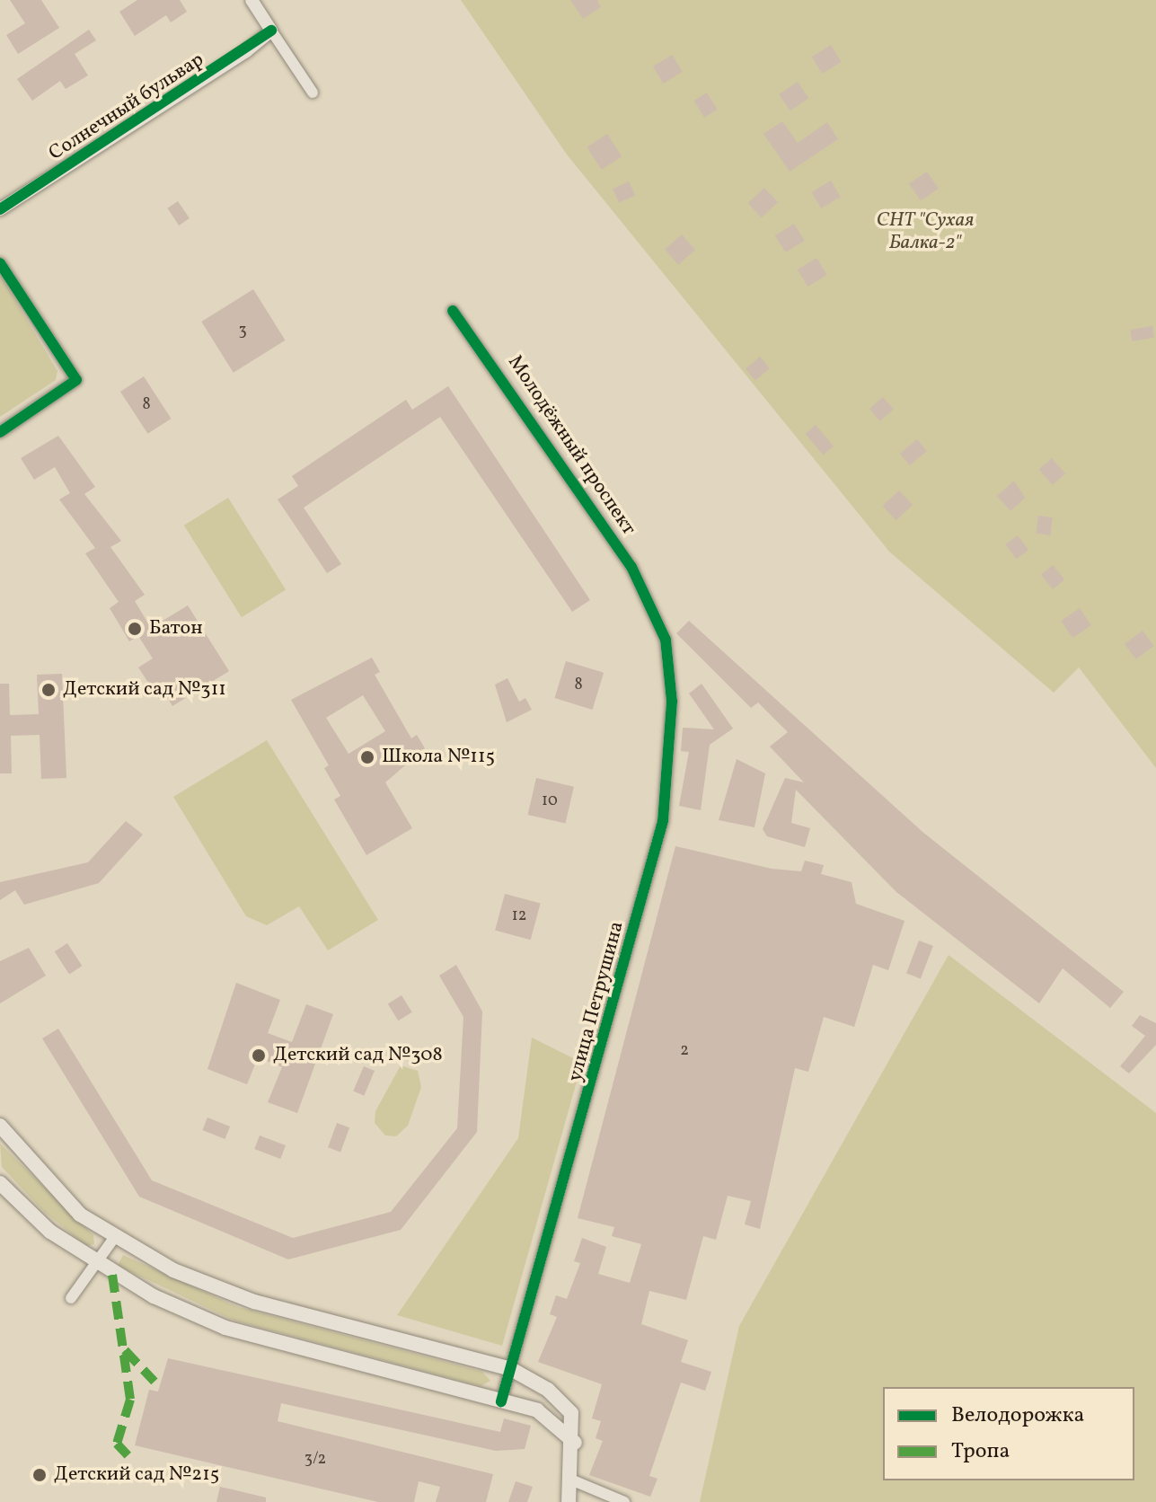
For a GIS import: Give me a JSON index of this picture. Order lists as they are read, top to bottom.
{
  "streets": {
    "street": ["Солнечный бульвар", "Молодёжный проспект", "улица Петрушина"]
  },
  "crossings": [
    ["Молодёжный проспект", "улица Петрушина"]
  ],
  "parks": ["СНТ \"Сухая Балка-2\""],
  "places": [
    "Батон",
    "Детский сад №311",
    "Школа №115",
    "Детский сад №308",
    "Детский сад №215"
  ],
  "house_numbers": [
    "3",
    "8",
    "8",
    "10",
    "12",
    "2",
    "3/2"
  ],
  "legend": ["Велодорожка", "Тропа"]
}
